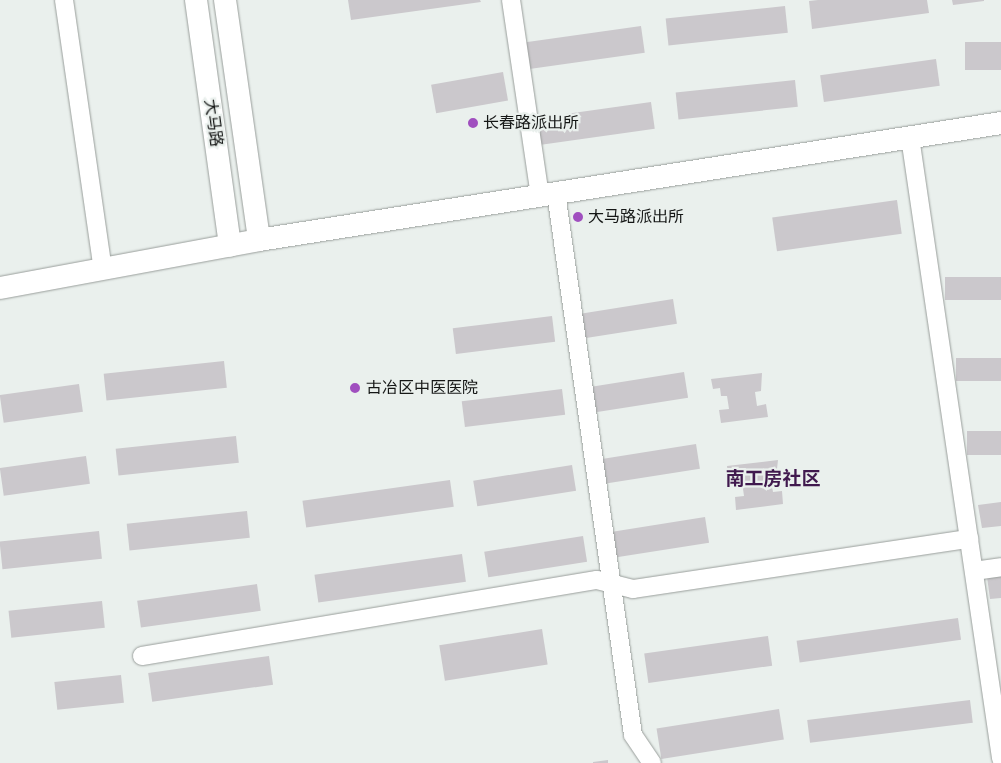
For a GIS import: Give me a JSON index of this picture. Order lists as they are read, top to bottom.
{
  "streets": {
    "street": ["大马路"]
  },
  "districts": ["南工房社区"],
  "places": ["长春路派出所", "大马路派出所", "古冶区中医医院"]
}
